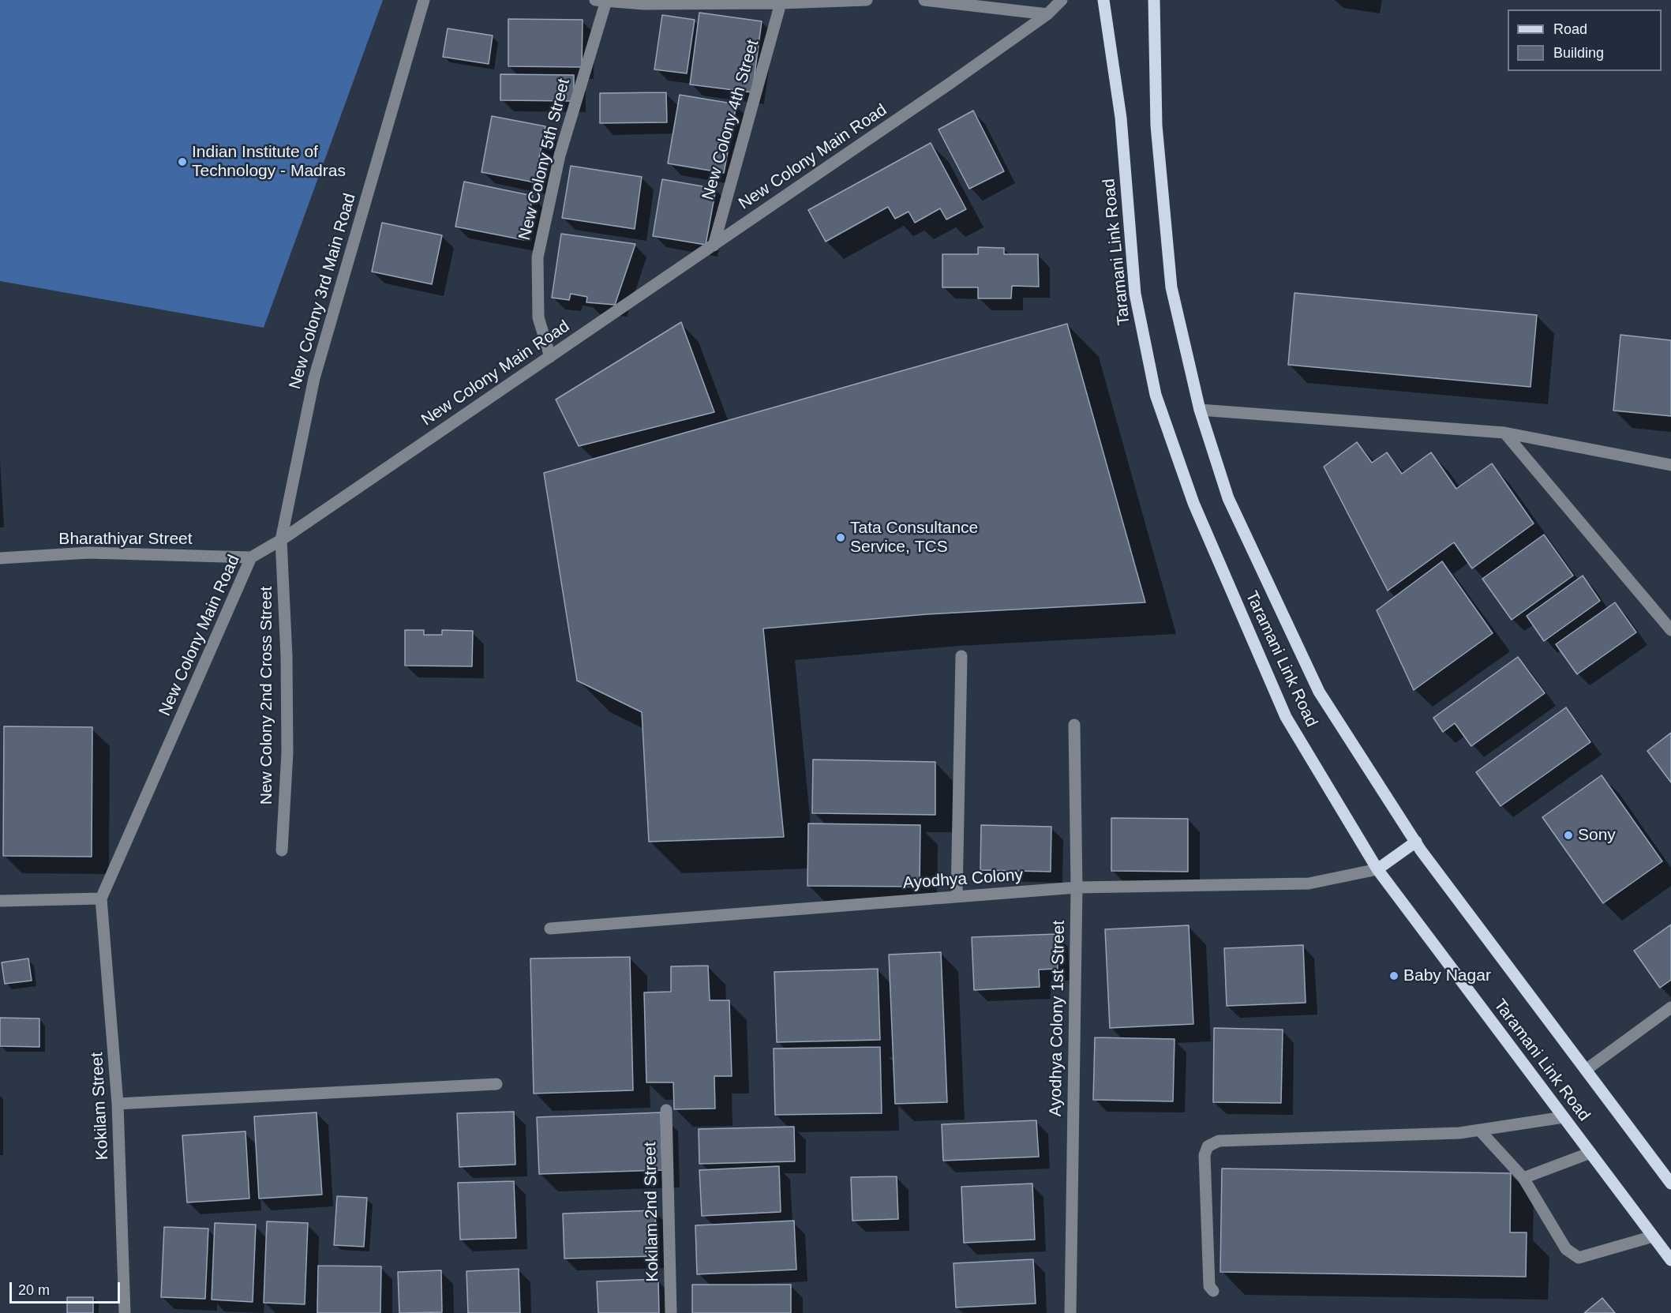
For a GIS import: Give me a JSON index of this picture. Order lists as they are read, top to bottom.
{
  "streets": {
    "main road": ["Taramani Link Road"],
    "street": [
      "New Colony 4th Street",
      "New Colony Main Road",
      "New Colony 5th Street",
      "New Colony 3rd Main Road",
      "Bharathiyar Street",
      "New Colony 2nd Cross Street",
      "Ayodhya Colony",
      "Ayodhya Colony 1st Street",
      "Kokilam Street",
      "Kokilam 2nd Street"
    ]
  },
  "crossings": [
    ["New Colony 4th Street", "New Colony Main Road"],
    ["New Colony Main Road", "New Colony 5th Street"],
    ["New Colony Main Road", "New Colony 3rd Main Road"],
    ["New Colony Main Road", "Bharathiyar Street"],
    ["New Colony Main Road", "New Colony 2nd Cross Street"],
    ["New Colony Main Road", "Kokilam Street"],
    ["Taramani Link Road", "Ayodhya Colony"],
    ["New Colony 3rd Main Road", "New Colony 2nd Cross Street"],
    ["Ayodhya Colony", "Ayodhya Colony 1st Street"]
  ],
  "places": [
    "Indian Institute of Technology - Madras",
    "Tata Consultance Service, TCS",
    "Sony",
    "Baby Nagar"
  ],
  "legend": ["Road", "Building"],
  "scale_bar": "20 m"
}
